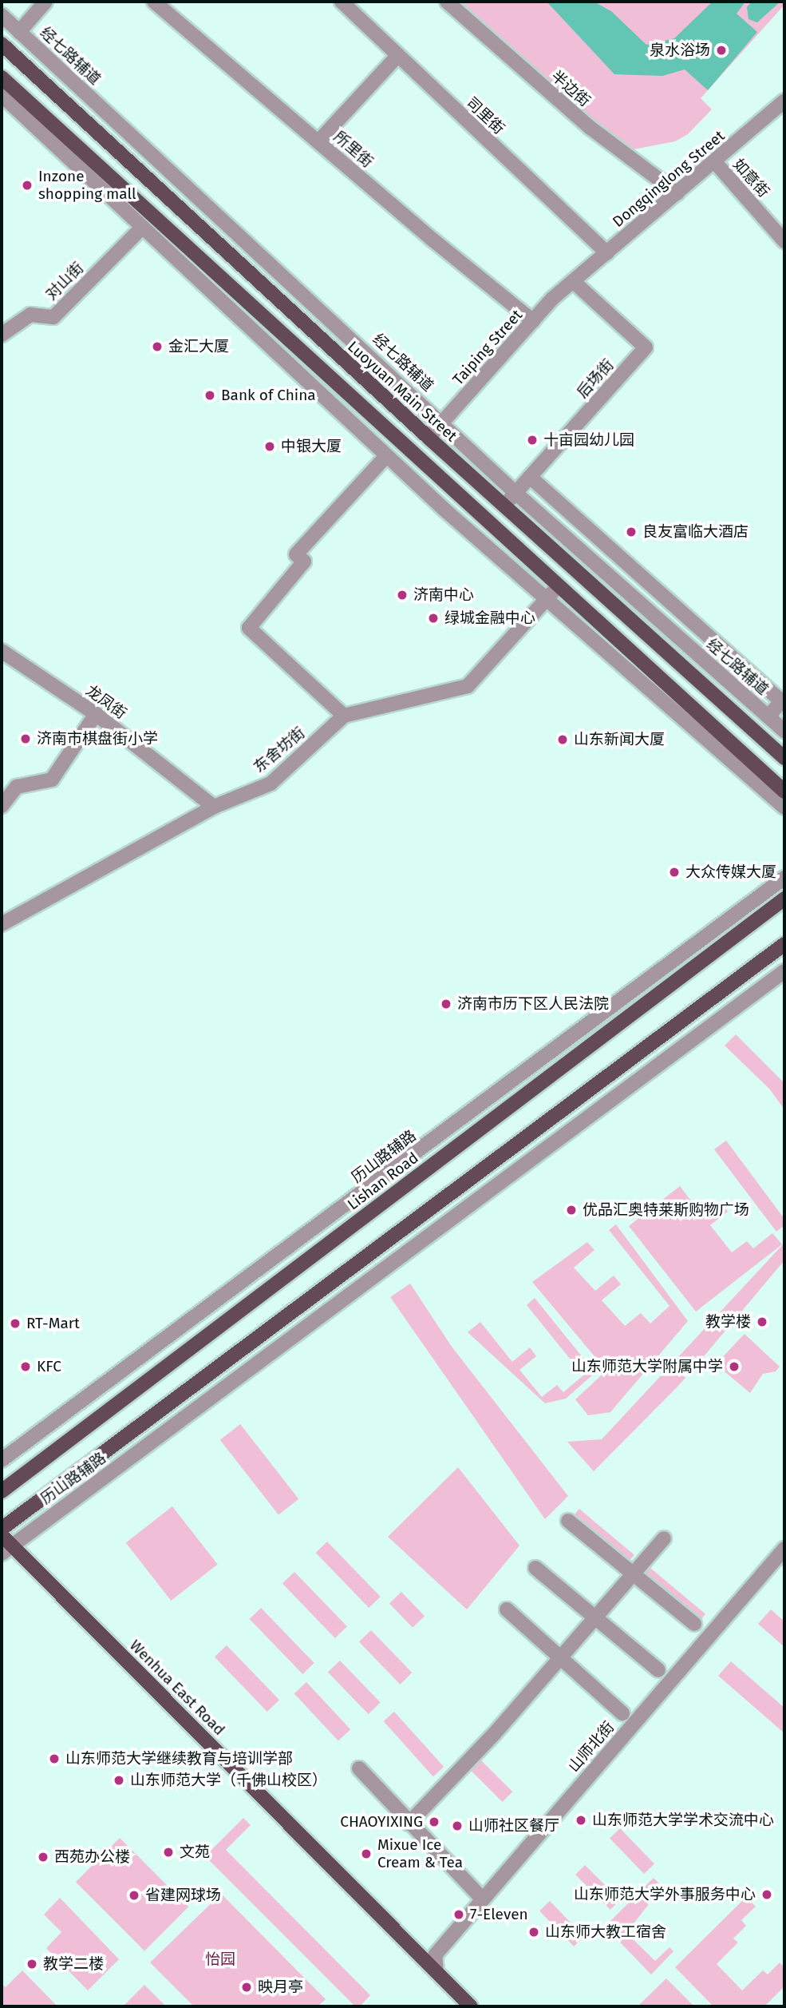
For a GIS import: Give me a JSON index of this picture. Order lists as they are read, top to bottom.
{
  "streets": {
    "main road": ["Luoyuan Main Street", "Lishan Road", "Wenhua East Road"],
    "street": [
      "经七路辅道",
      "半边街",
      "司里街",
      "所里街",
      "如意街",
      "Dongqinglong Street",
      "对山街",
      "Taiping Street",
      "后场街",
      "龙凤街",
      "东舍坊街",
      "历山路辅路",
      "山师北街"
    ]
  },
  "crossings": [
    ["经七路辅道", "Taiping Street"],
    ["经七路辅道", "后场街"],
    ["半边街", "Dongqinglong Street"],
    ["司里街", "Dongqinglong Street"],
    ["所里街", "Taiping Street"],
    ["如意街", "Dongqinglong Street"],
    ["Dongqinglong Street", "Taiping Street"],
    ["Dongqinglong Street", "后场街"],
    ["Taiping Street", "后场街"],
    ["Taiping Street", "Luoyuan Main Street"],
    ["后场街", "Luoyuan Main Street"],
    ["龙凤街", "东舍坊街"],
    ["历山路辅路", "Wenhua East Road"],
    ["Wenhua East Road", "山师北街"]
  ],
  "parks": ["怡园"],
  "places": [
    "泉水浴场",
    "Inzone shopping mall",
    "金汇大厦",
    "Bank of China",
    "十亩园幼儿园",
    "中银大厦",
    "良友富临大酒店",
    "济南中心",
    "绿城金融中心",
    "济南市棋盘街小学",
    "山东新闻大厦",
    "大众传媒大厦",
    "济南市历下区人民法院",
    "优品汇奥特莱斯购物广场",
    "教学楼",
    "RT-Mart",
    "KFC",
    "山东师范大学附属中学",
    "山东师范大学继续教育与培训学部",
    "山东师范大学（千佛山校区）",
    "山东师范大学学术交流中心",
    "CHAOYIXING",
    "山师社区餐厅",
    "文苑",
    "Mixue Ice Cream & Tea",
    "西苑办公楼",
    "山东师范大学外事服务中心",
    "省建网球场",
    "7-Eleven",
    "山东师大教工宿舍",
    "教学二楼",
    "映月亭"
  ]
}
